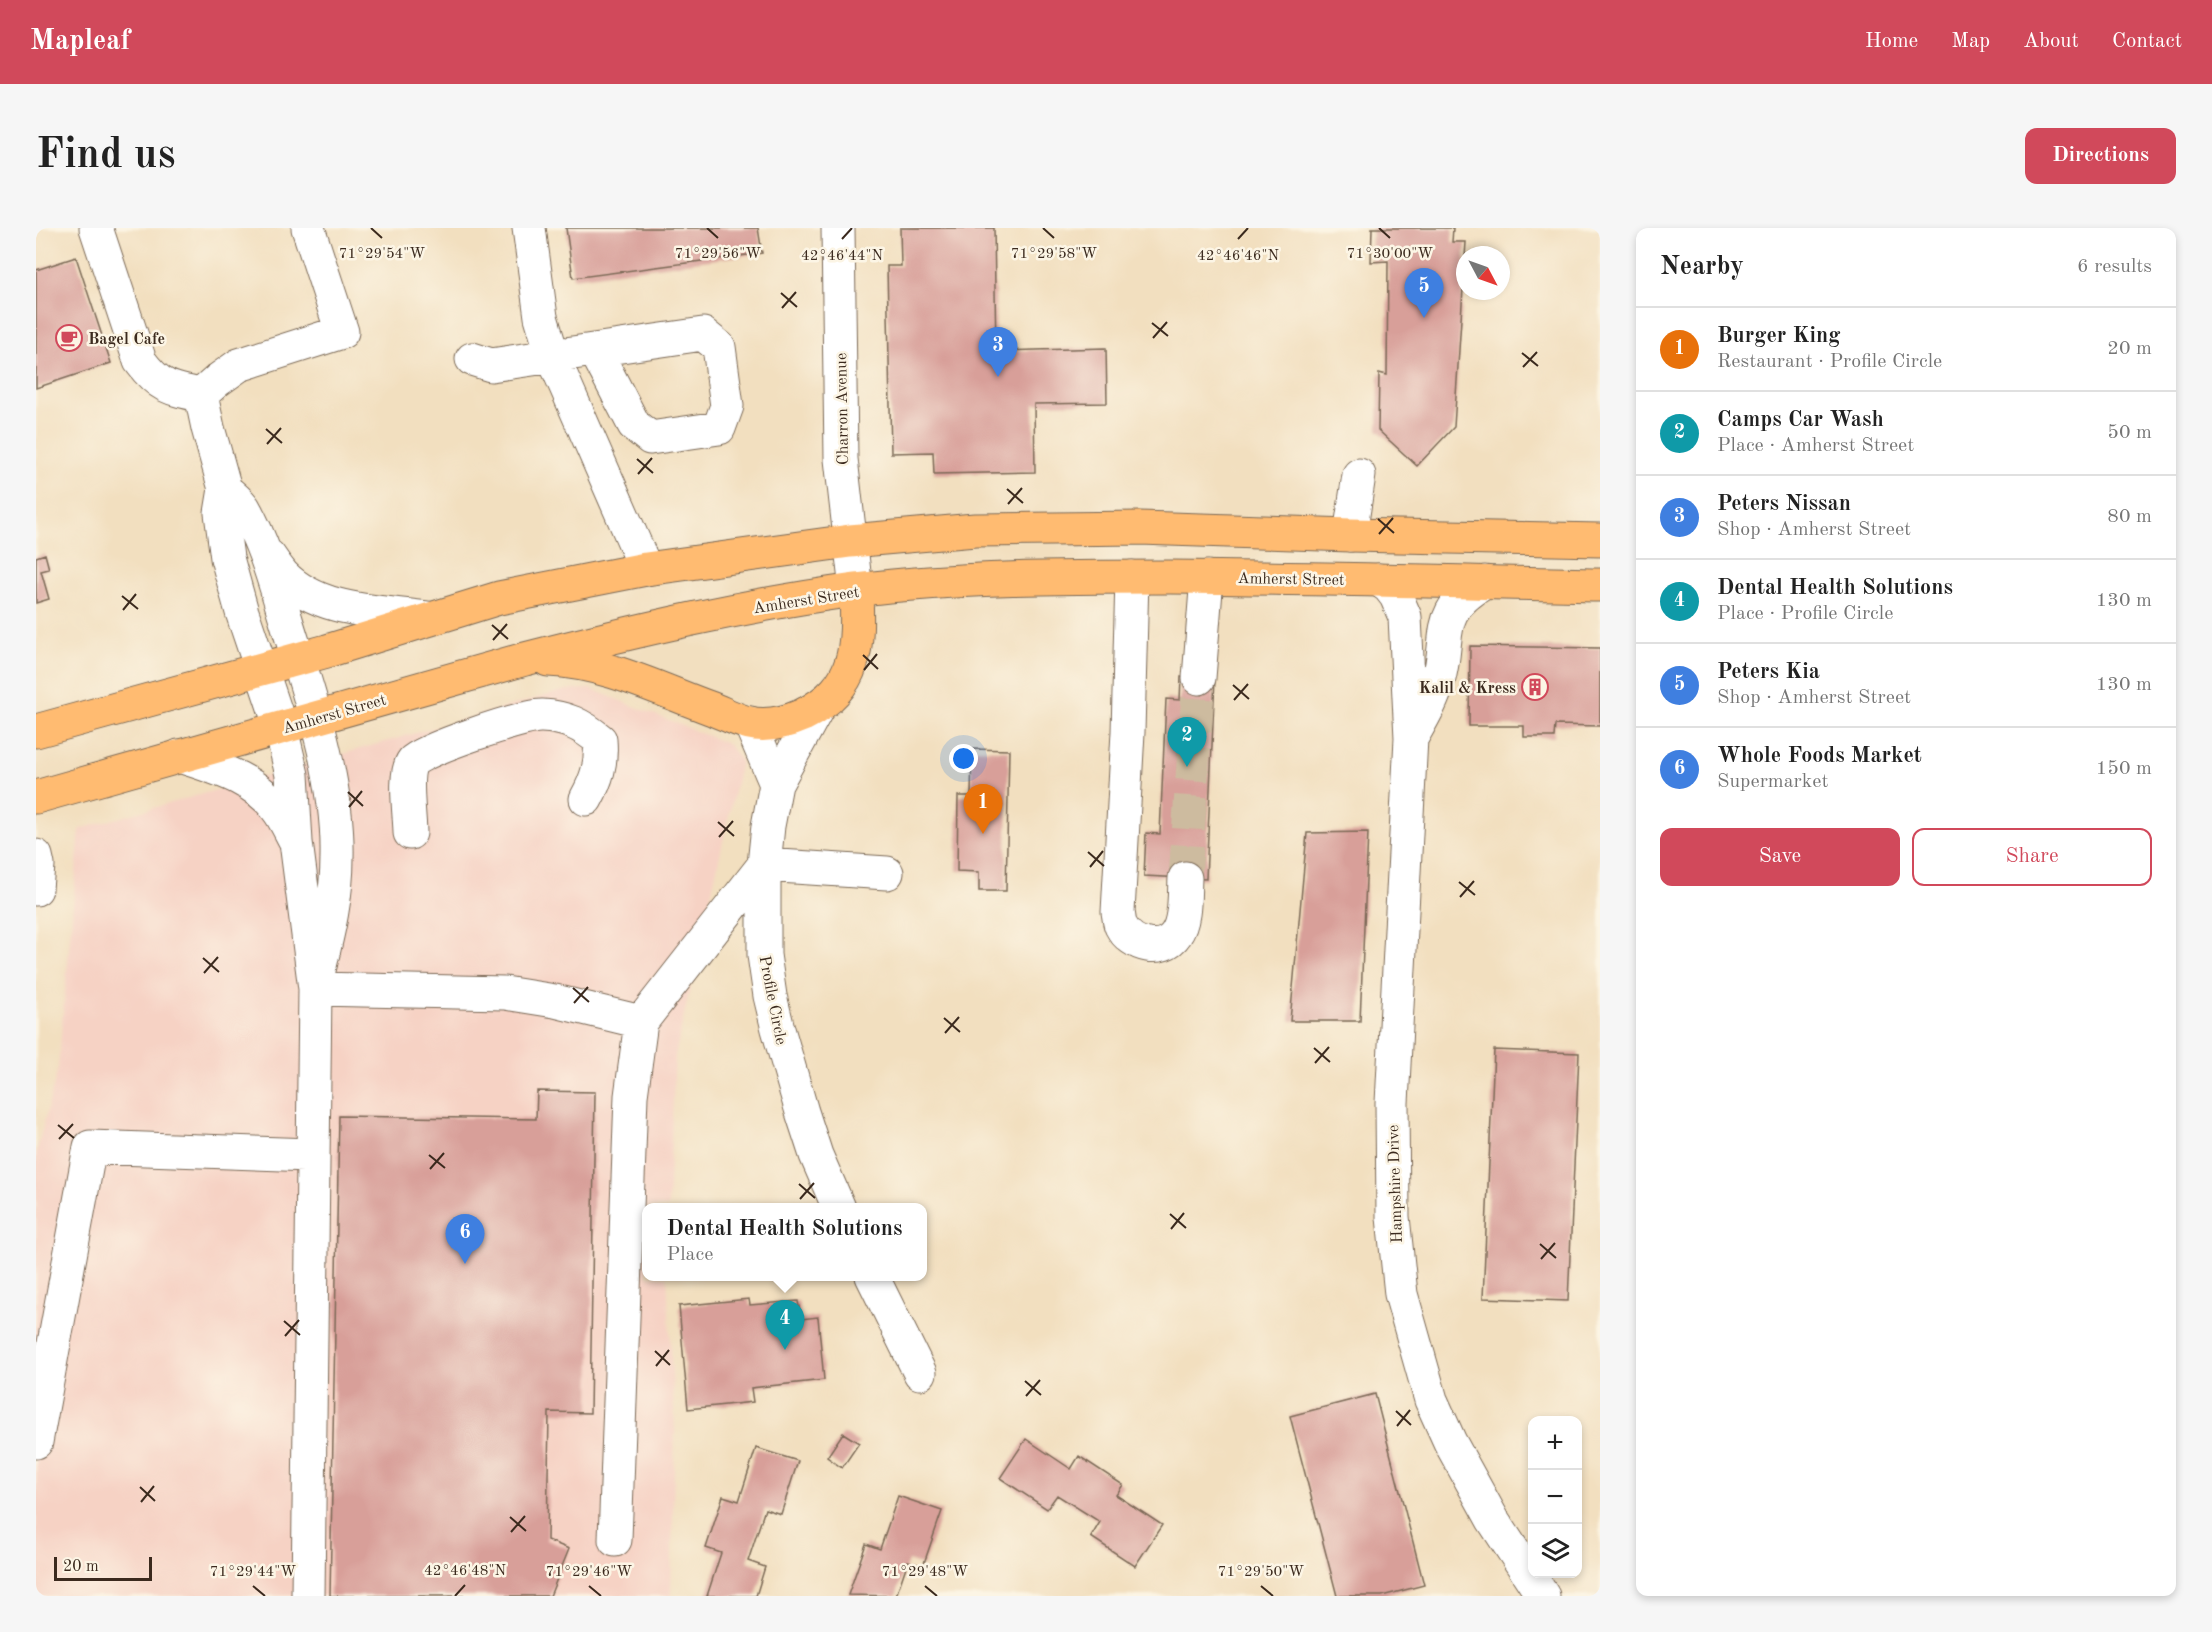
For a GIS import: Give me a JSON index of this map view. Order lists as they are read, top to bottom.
{
  "streets": {
    "highway": ["Amherst Street"],
    "street": ["Charron Avenue", "Profile Circle", "Hampshire Drive"]
  },
  "crossings": [
    ["Charron Avenue", "Amherst Street"],
    ["Amherst Street", "Hampshire Drive"]
  ],
  "places": {
    "cafe": ["Bagel Cafe"],
    "building": ["Kalil & Kress"]
  },
  "scale_bar": "20 m",
  "north": "bottom right",
  "page": {
    "header": "Mapleaf",
    "nav": [
      "Home",
      "Map",
      "About",
      "Contact"
    ],
    "buttons": [
      "Directions",
      ["Save", "Share"]
    ],
    "title": "Find us",
    "heading": ["Nearby", "6 results"],
    "pins": [
      "5",
      "3",
      "2",
      "1",
      "6",
      "4"
    ],
    "list": [
      {
        "mark": "1",
        "name": "Burger King",
        "note": "Restaurant · Profile Circle",
        "value": "20 m"
      },
      {
        "mark": "2",
        "name": "Camps Car Wash",
        "note": "Place · Amherst Street",
        "value": "50 m"
      },
      {
        "mark": "3",
        "name": "Peters Nissan",
        "note": "Shop · Amherst Street",
        "value": "80 m"
      },
      {
        "mark": "4",
        "name": "Dental Health Solutions",
        "note": "Place · Profile Circle",
        "value": "130 m"
      },
      {
        "mark": "5",
        "name": "Peters Kia",
        "note": "Shop · Amherst Street",
        "value": "130 m"
      },
      {
        "mark": "6",
        "name": "Whole Foods Market",
        "note": "Supermarket",
        "value": "150 m"
      }
    ],
    "popup": ["Dental Health Solutions", "Place"],
    "map_buttons": ["+", "−"],
    "scale": "20 m"
  },
  "coordinates": [
    "71°29'54\"W",
    "71°29'56\"W",
    "71°29'58\"W",
    "71°30'00\"W",
    "42°46'44\"N",
    "42°46'46\"N",
    "42°46'48\"N",
    "71°29'44\"W",
    "71°29'46\"W",
    "71°29'48\"W",
    "71°29'50\"W"
  ]
}
